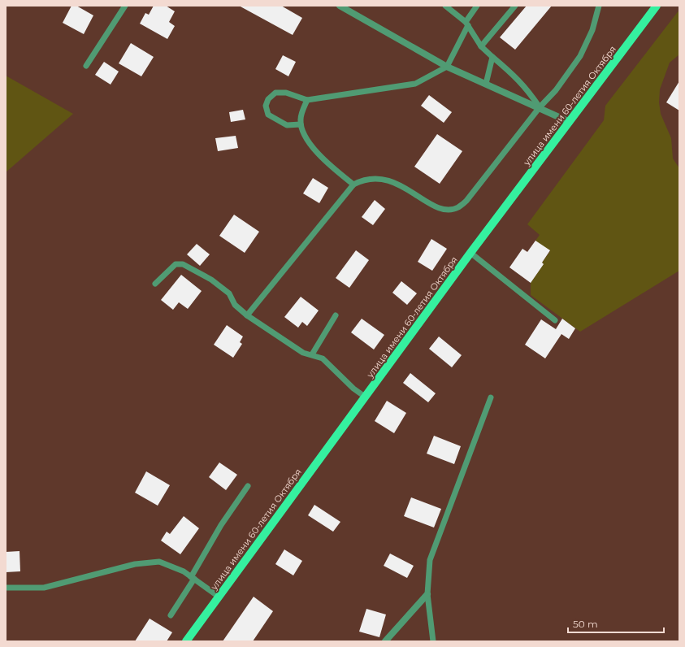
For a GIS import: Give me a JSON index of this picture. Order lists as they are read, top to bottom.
{
  "streets": {
    "main road": ["улица имени 60-летия Октября"]
  },
  "scale_bar": "50 m"
}
